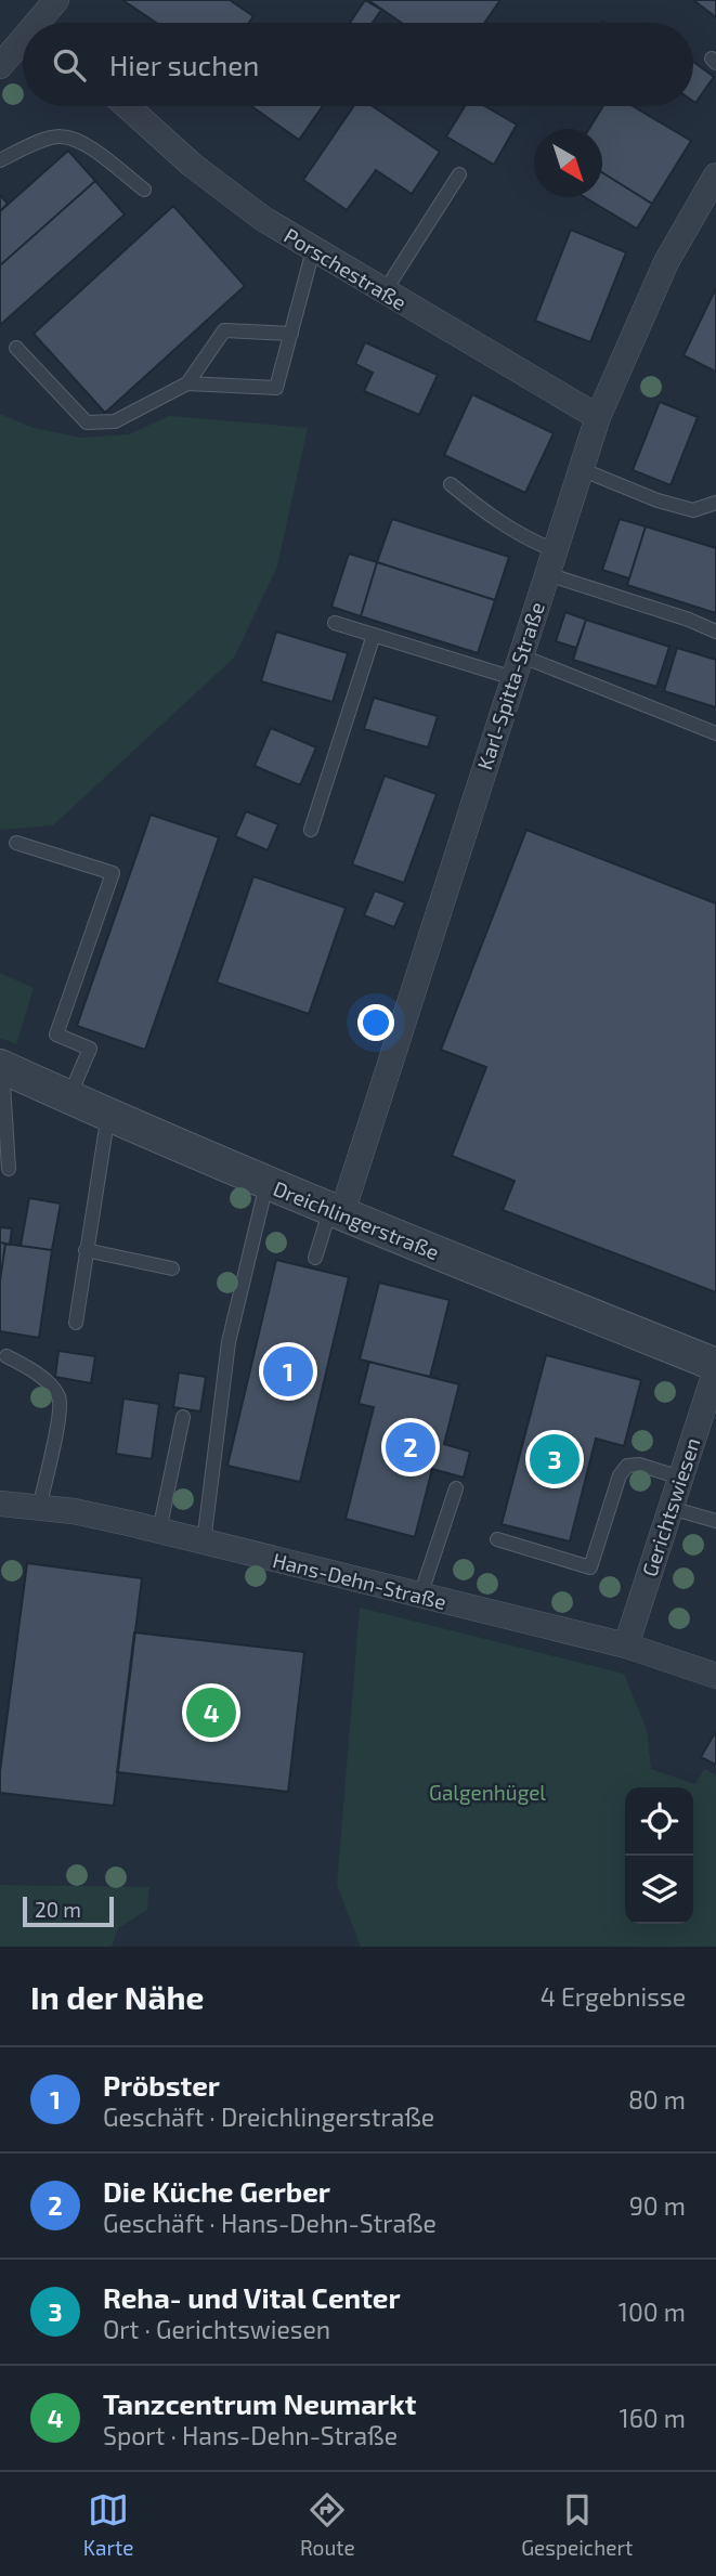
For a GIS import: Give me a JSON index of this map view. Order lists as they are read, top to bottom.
{
  "streets": {
    "street": [
      "Porschestraße",
      "Karl-Spitta-Straße",
      "Dreichlingerstraße",
      "Gerichtswiesen",
      "Hans-Dehn-Straße"
    ]
  },
  "crossings": [
    ["Porschestraße", "Karl-Spitta-Straße"],
    ["Karl-Spitta-Straße", "Dreichlingerstraße"],
    ["Dreichlingerstraße", "Gerichtswiesen"],
    ["Gerichtswiesen", "Hans-Dehn-Straße"]
  ],
  "parks": ["Galgenhügel"],
  "scale_bar": "20 m",
  "north": "bottom right",
  "page": {
    "search": "Hier suchen",
    "pins": [
      "1",
      "2",
      "3",
      "4"
    ],
    "scale": "20 m",
    "heading": ["In der Nähe", "4 Ergebnisse"],
    "list": [
      {
        "mark": "1",
        "name": "Pröbster",
        "note": "Geschäft · Dreichlingerstraße",
        "value": "80 m"
      },
      {
        "mark": "2",
        "name": "Die Küche Gerber",
        "note": "Geschäft · Hans-Dehn-Straße",
        "value": "90 m"
      },
      {
        "mark": "3",
        "name": "Reha- und Vital Center",
        "note": "Ort · Gerichtswiesen",
        "value": "100 m"
      },
      {
        "mark": "4",
        "name": "Tanzcentrum Neumarkt",
        "note": "Sport · Hans-Dehn-Straße",
        "value": "160 m"
      }
    ],
    "nav": ["Karte", "Route", "Gespeichert"]
  }
}
